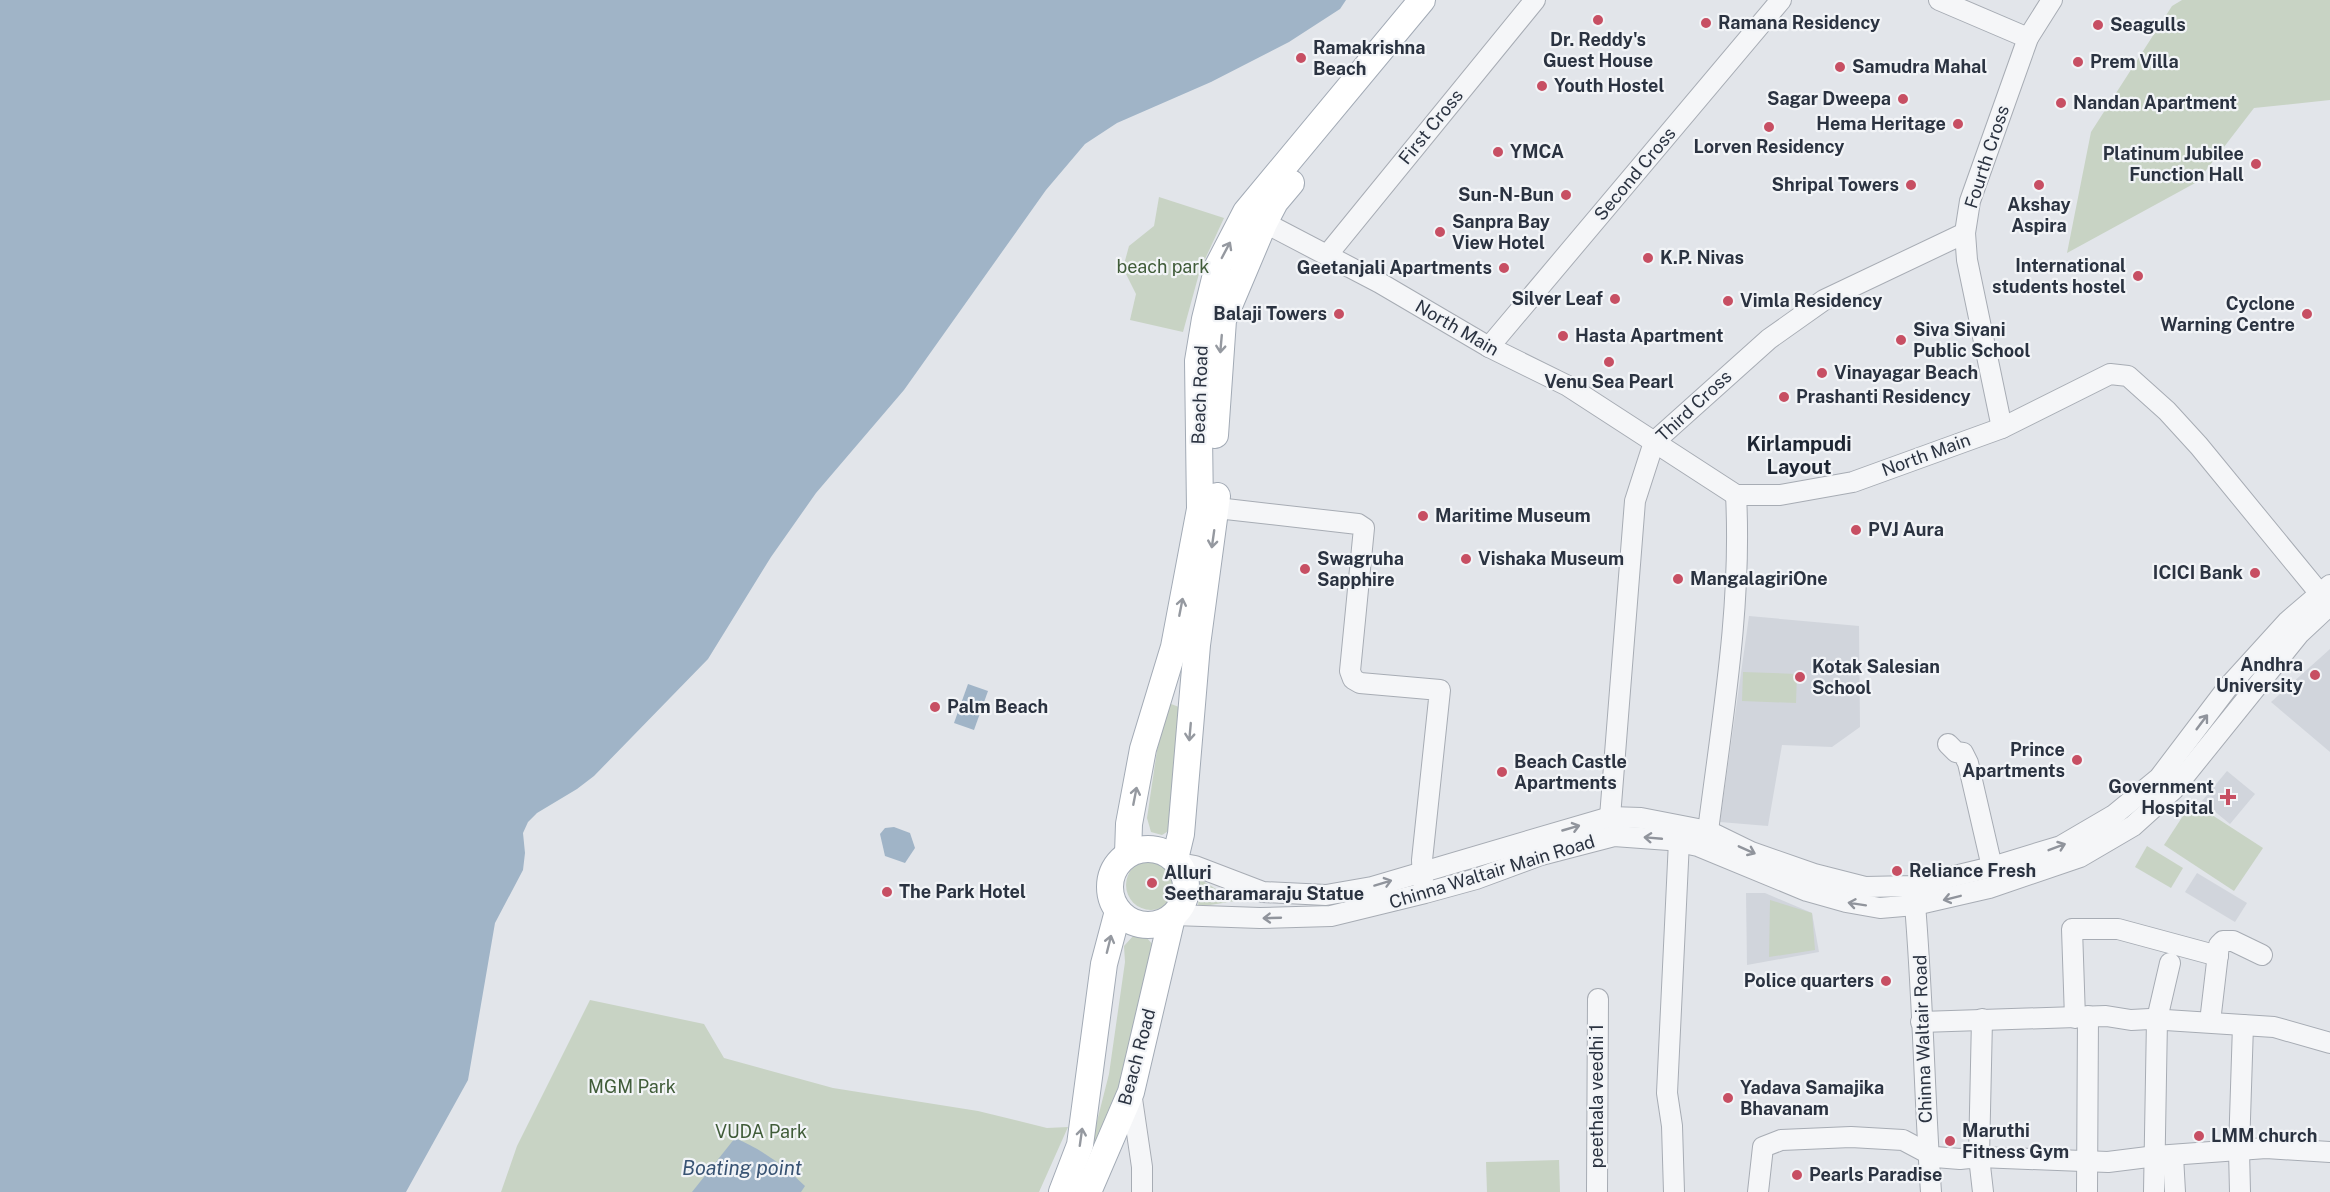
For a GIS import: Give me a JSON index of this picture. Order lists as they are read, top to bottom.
{
  "streets": {
    "main road": ["Beach Road"],
    "street": [
      "First Cross",
      "Fourth Cross",
      "Second Cross",
      "North Main",
      "Third Cross",
      "Chinna Waltair Main Road",
      "Chinna Waltair Road",
      "peethala veedhi 1"
    ]
  },
  "crossings": [
    ["First Cross", "North Main"],
    ["Fourth Cross", "North Main"],
    ["Fourth Cross", "Third Cross"],
    ["Second Cross", "North Main"],
    ["North Main", "Beach Road"],
    ["North Main", "Third Cross"],
    ["North Main", "Chinna Waltair Main Road"],
    ["Beach Road", "Chinna Waltair Main Road"],
    ["Third Cross", "Chinna Waltair Main Road"],
    ["Chinna Waltair Main Road", "Chinna Waltair Road"]
  ],
  "districts": ["Kirlampudi Layout"],
  "water": ["Boating point"],
  "parks": ["beach park", "MGM Park", "VUDA Park"],
  "places": {
    "other": [
      "Dr. Reddy's Guest House",
      "Ramana Residency",
      "Seagulls",
      "Ramakrishna Beach",
      "Prem Villa",
      "Samudra Mahal",
      "Youth Hostel",
      "Sagar Dweepa",
      "Nandan Apartment",
      "Hema Heritage",
      "Lorven Residency",
      "YMCA",
      "Platinum Jubilee Function Hall",
      "Shripal Towers",
      "Akshay Aspira",
      "Sun-N-Bun",
      "Sanpra Bay View Hotel",
      "K.P. Nivas",
      "Geetanjali Apartments",
      "International students hostel",
      "Silver Leaf",
      "Vimla Residency",
      "Balaji Towers",
      "Cyclone Warning Centre",
      "Hasta Apartment",
      "Siva Sivani Public School",
      "Venu Sea Pearl",
      "Vinayagar Beach",
      "Prashanti Residency",
      "Maritime Museum",
      "PVJ Aura",
      "Vishaka Museum",
      "Swagruha Sapphire",
      "ICICI Bank",
      "MangalagiriOne",
      "Andhra University",
      "Kotak Salesian School",
      "Palm Beach",
      "Prince Apartments",
      "Beach Castle Apartments",
      "Reliance Fresh",
      "Alluri Seetharamaraju Statue",
      "The Park Hotel",
      "Police quarters",
      "Yadava Samajika Bhavanam",
      "LMM church",
      "Maruthi Fitness Gym",
      "Pearls Paradise"
    ],
    "health": ["Government Hospital"]
  }
}
